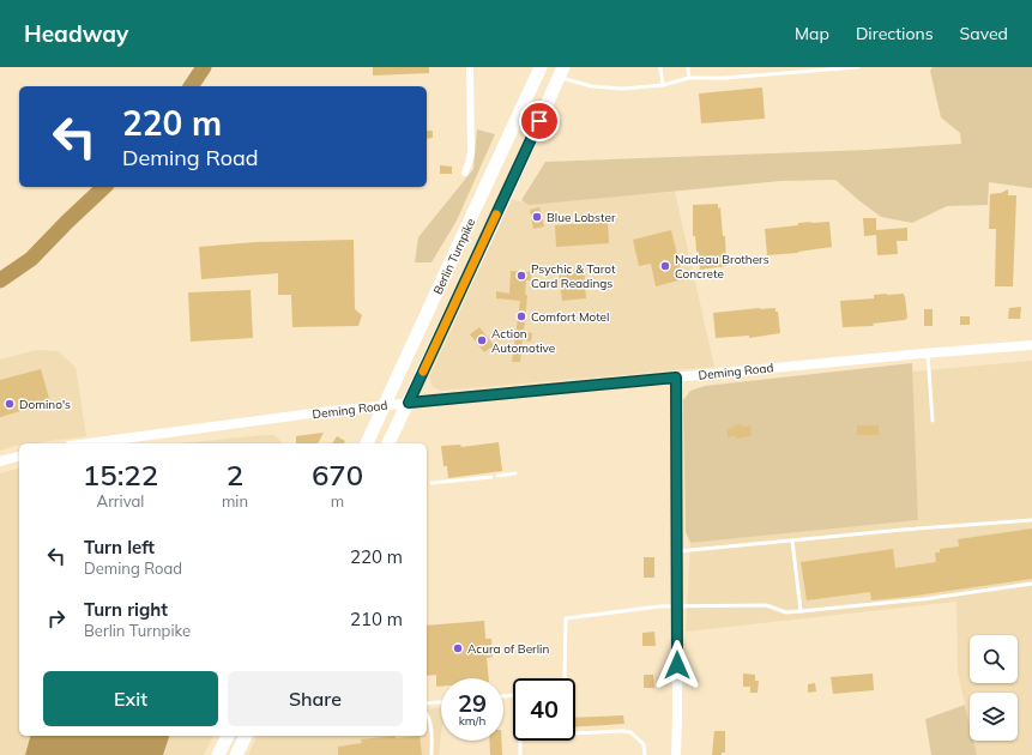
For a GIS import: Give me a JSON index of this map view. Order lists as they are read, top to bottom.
{
  "streets": {
    "highway": ["Berlin Turnpike"],
    "street": ["Deming Road"]
  },
  "crossings": [
    ["Berlin Turnpike", "Deming Road"]
  ],
  "places": [
    "Blue Lobster",
    "Nadeau Brothers Concrete",
    "Psychic & Tarot Card Readings",
    "Comfort Motel",
    "Action Automotive",
    "Domino's",
    "Acura of Berlin"
  ],
  "page": {
    "header": "Headway",
    "nav": ["Map", "Directions", "Saved"],
    "turn": ["220 m", "Deming Road"],
    "eta": [
      "15:22",
      "Arrival",
      "2",
      "min",
      "670",
      "m"
    ],
    "list": [
      {
        "name": "Turn left",
        "note": "Deming Road",
        "value": "220 m"
      },
      {
        "name": "Turn right",
        "note": "Berlin Turnpike",
        "value": "210 m"
      }
    ],
    "buttons": ["Exit", "Share"],
    "speed": "29 km/h",
    "limit": "40"
  }
}
